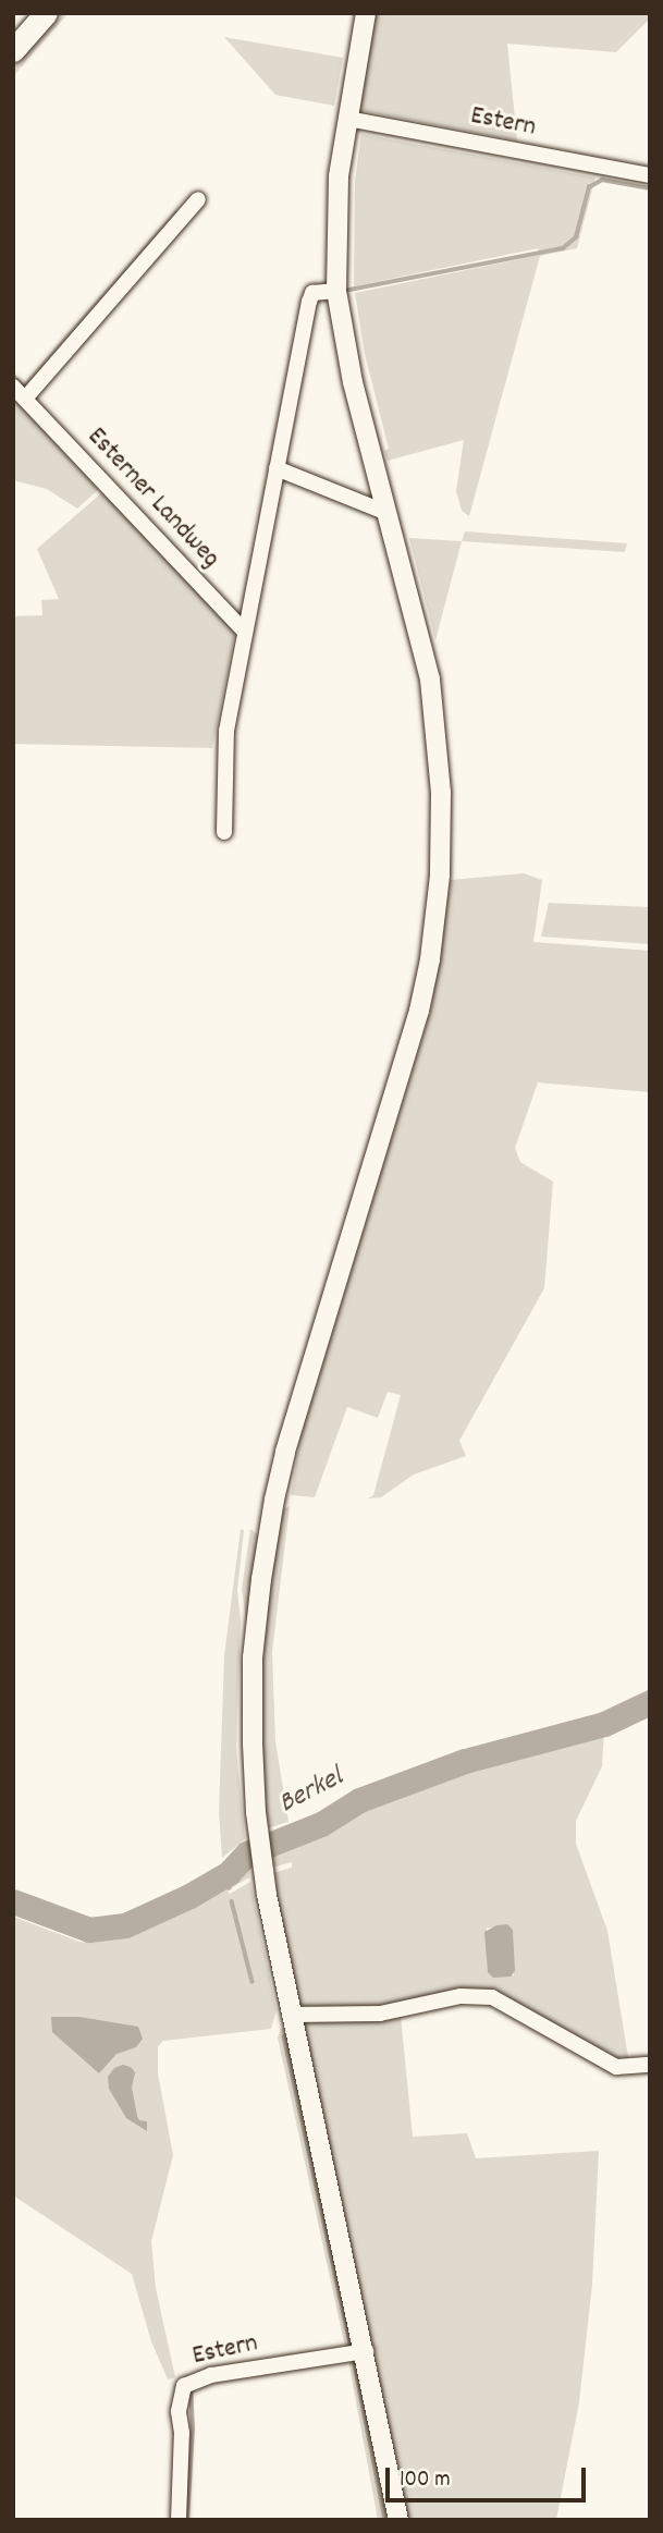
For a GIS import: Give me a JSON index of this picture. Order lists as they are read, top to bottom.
{
  "streets": {
    "street": ["Estern", "Esterner Landweg"]
  },
  "water": ["Berkel"],
  "scale_bar": "100 m"
}
